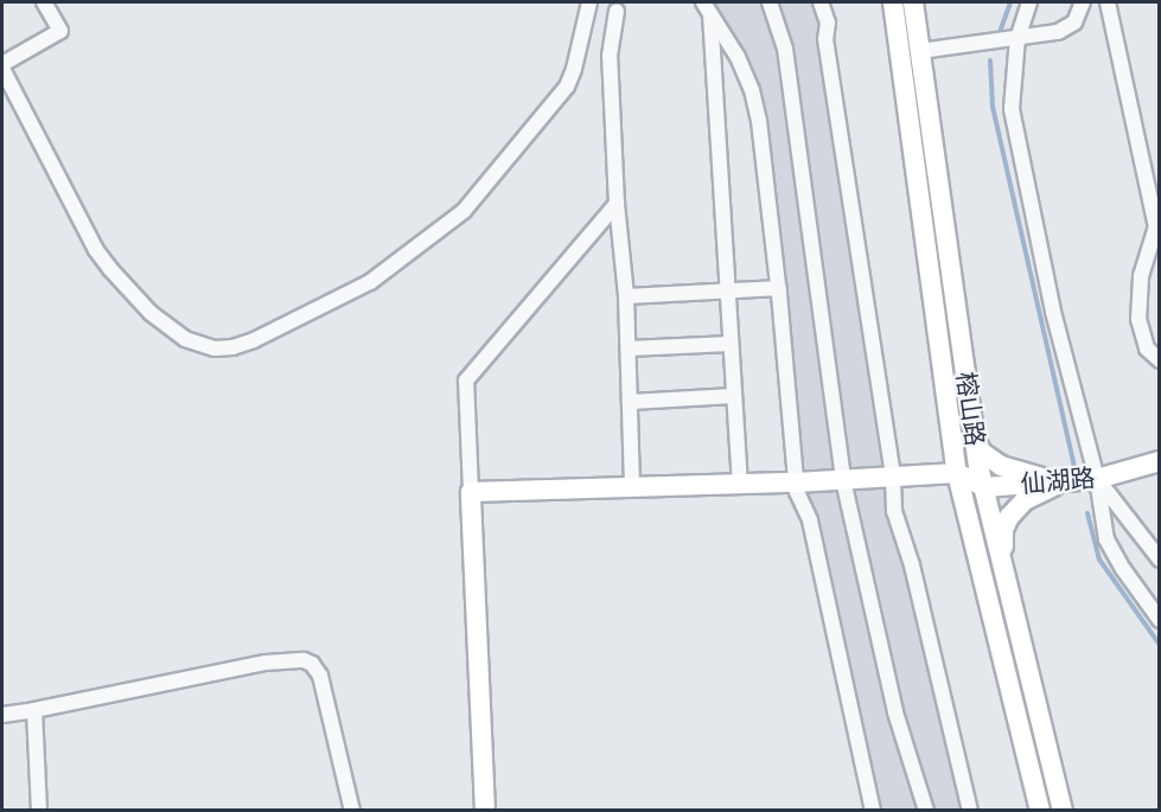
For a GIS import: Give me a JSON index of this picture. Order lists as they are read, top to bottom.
{
  "streets": {
    "main road": ["榕山路", "仙湖路"]
  },
  "crossings": [
    ["榕山路", "仙湖路"]
  ]
}
